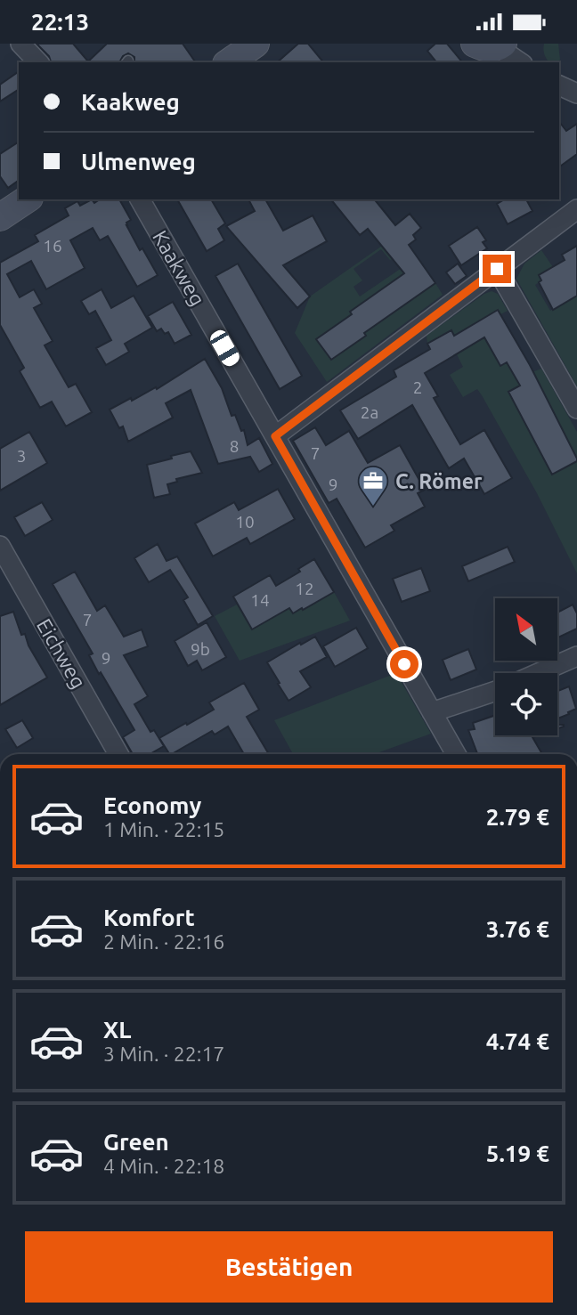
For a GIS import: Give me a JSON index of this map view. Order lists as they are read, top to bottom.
{
  "streets": {
    "street": ["Kaakweg", "Eichweg"]
  },
  "places": {
    "office": ["C. Römer"]
  },
  "house_numbers": [
    "16",
    "2",
    "2a",
    "8",
    "7",
    "3",
    "9",
    "10",
    "12",
    "14",
    "7",
    "9b",
    "9"
  ],
  "north": "top left",
  "page": {
    "status": "22:13",
    "banner": ["Kaakweg", "Ulmenweg"],
    "list": [
      {
        "name": "Economy",
        "note": "1 Min. · 22:15",
        "value": "2.79 €"
      },
      {
        "name": "Komfort",
        "note": "2 Min. · 22:16",
        "value": "3.76 €"
      },
      {
        "name": "XL",
        "note": "3 Min. · 22:17",
        "value": "4.74 €"
      },
      {
        "name": "Green",
        "note": "4 Min. · 22:18",
        "value": "5.19 €"
      }
    ],
    "buttons": "Bestätigen"
  }
}
